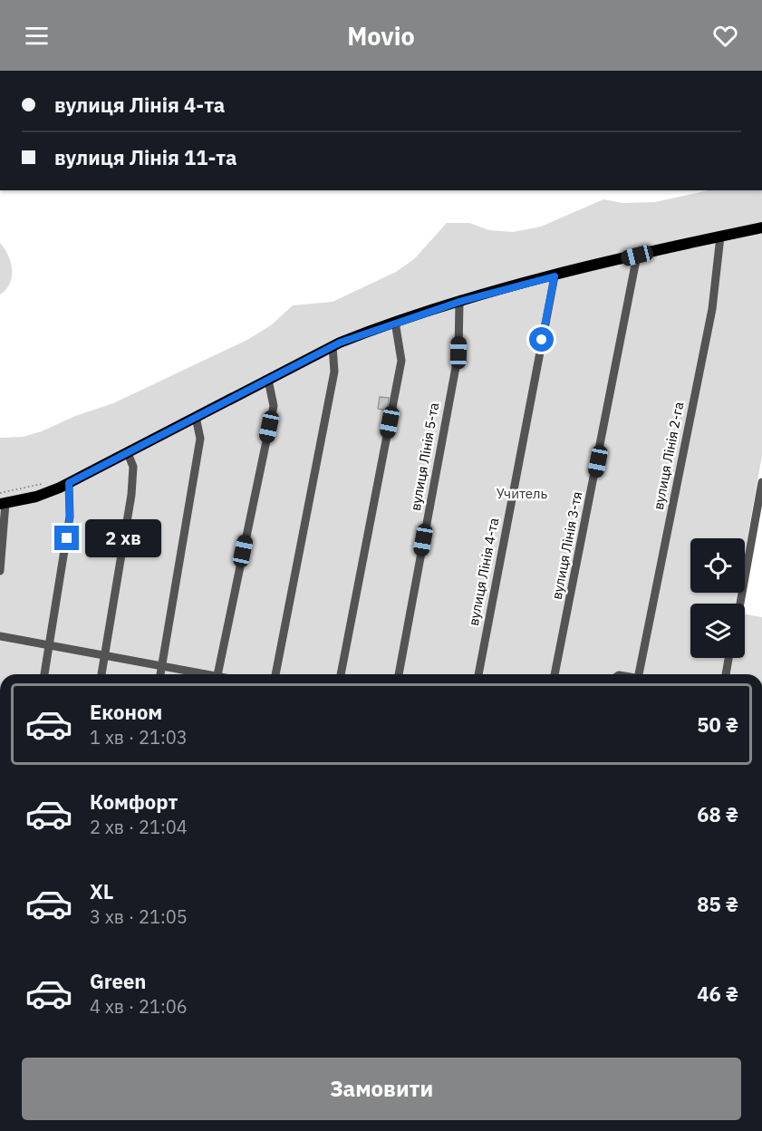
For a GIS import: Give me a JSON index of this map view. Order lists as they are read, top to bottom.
{
  "streets": {
    "lane": [
      "вулиця Лінія 2-га",
      "вулиця Лінія 5-та",
      "вулиця Лінія 3-тя",
      "вулиця Лінія 4-та"
    ]
  },
  "parks": ["Учитель"],
  "page": {
    "header": "Movio",
    "banner": ["вулиця Лінія 4-та", "вулиця Лінія 11-та"],
    "bubble": "2 хв",
    "list": [
      {
        "name": "Економ",
        "note": "1 хв · 21:03",
        "value": "50 ₴"
      },
      {
        "name": "Комфорт",
        "note": "2 хв · 21:04",
        "value": "68 ₴"
      },
      {
        "name": "XL",
        "note": "3 хв · 21:05",
        "value": "85 ₴"
      },
      {
        "name": "Green",
        "note": "4 хв · 21:06",
        "value": "46 ₴"
      }
    ],
    "buttons": "Замовити"
  }
}
